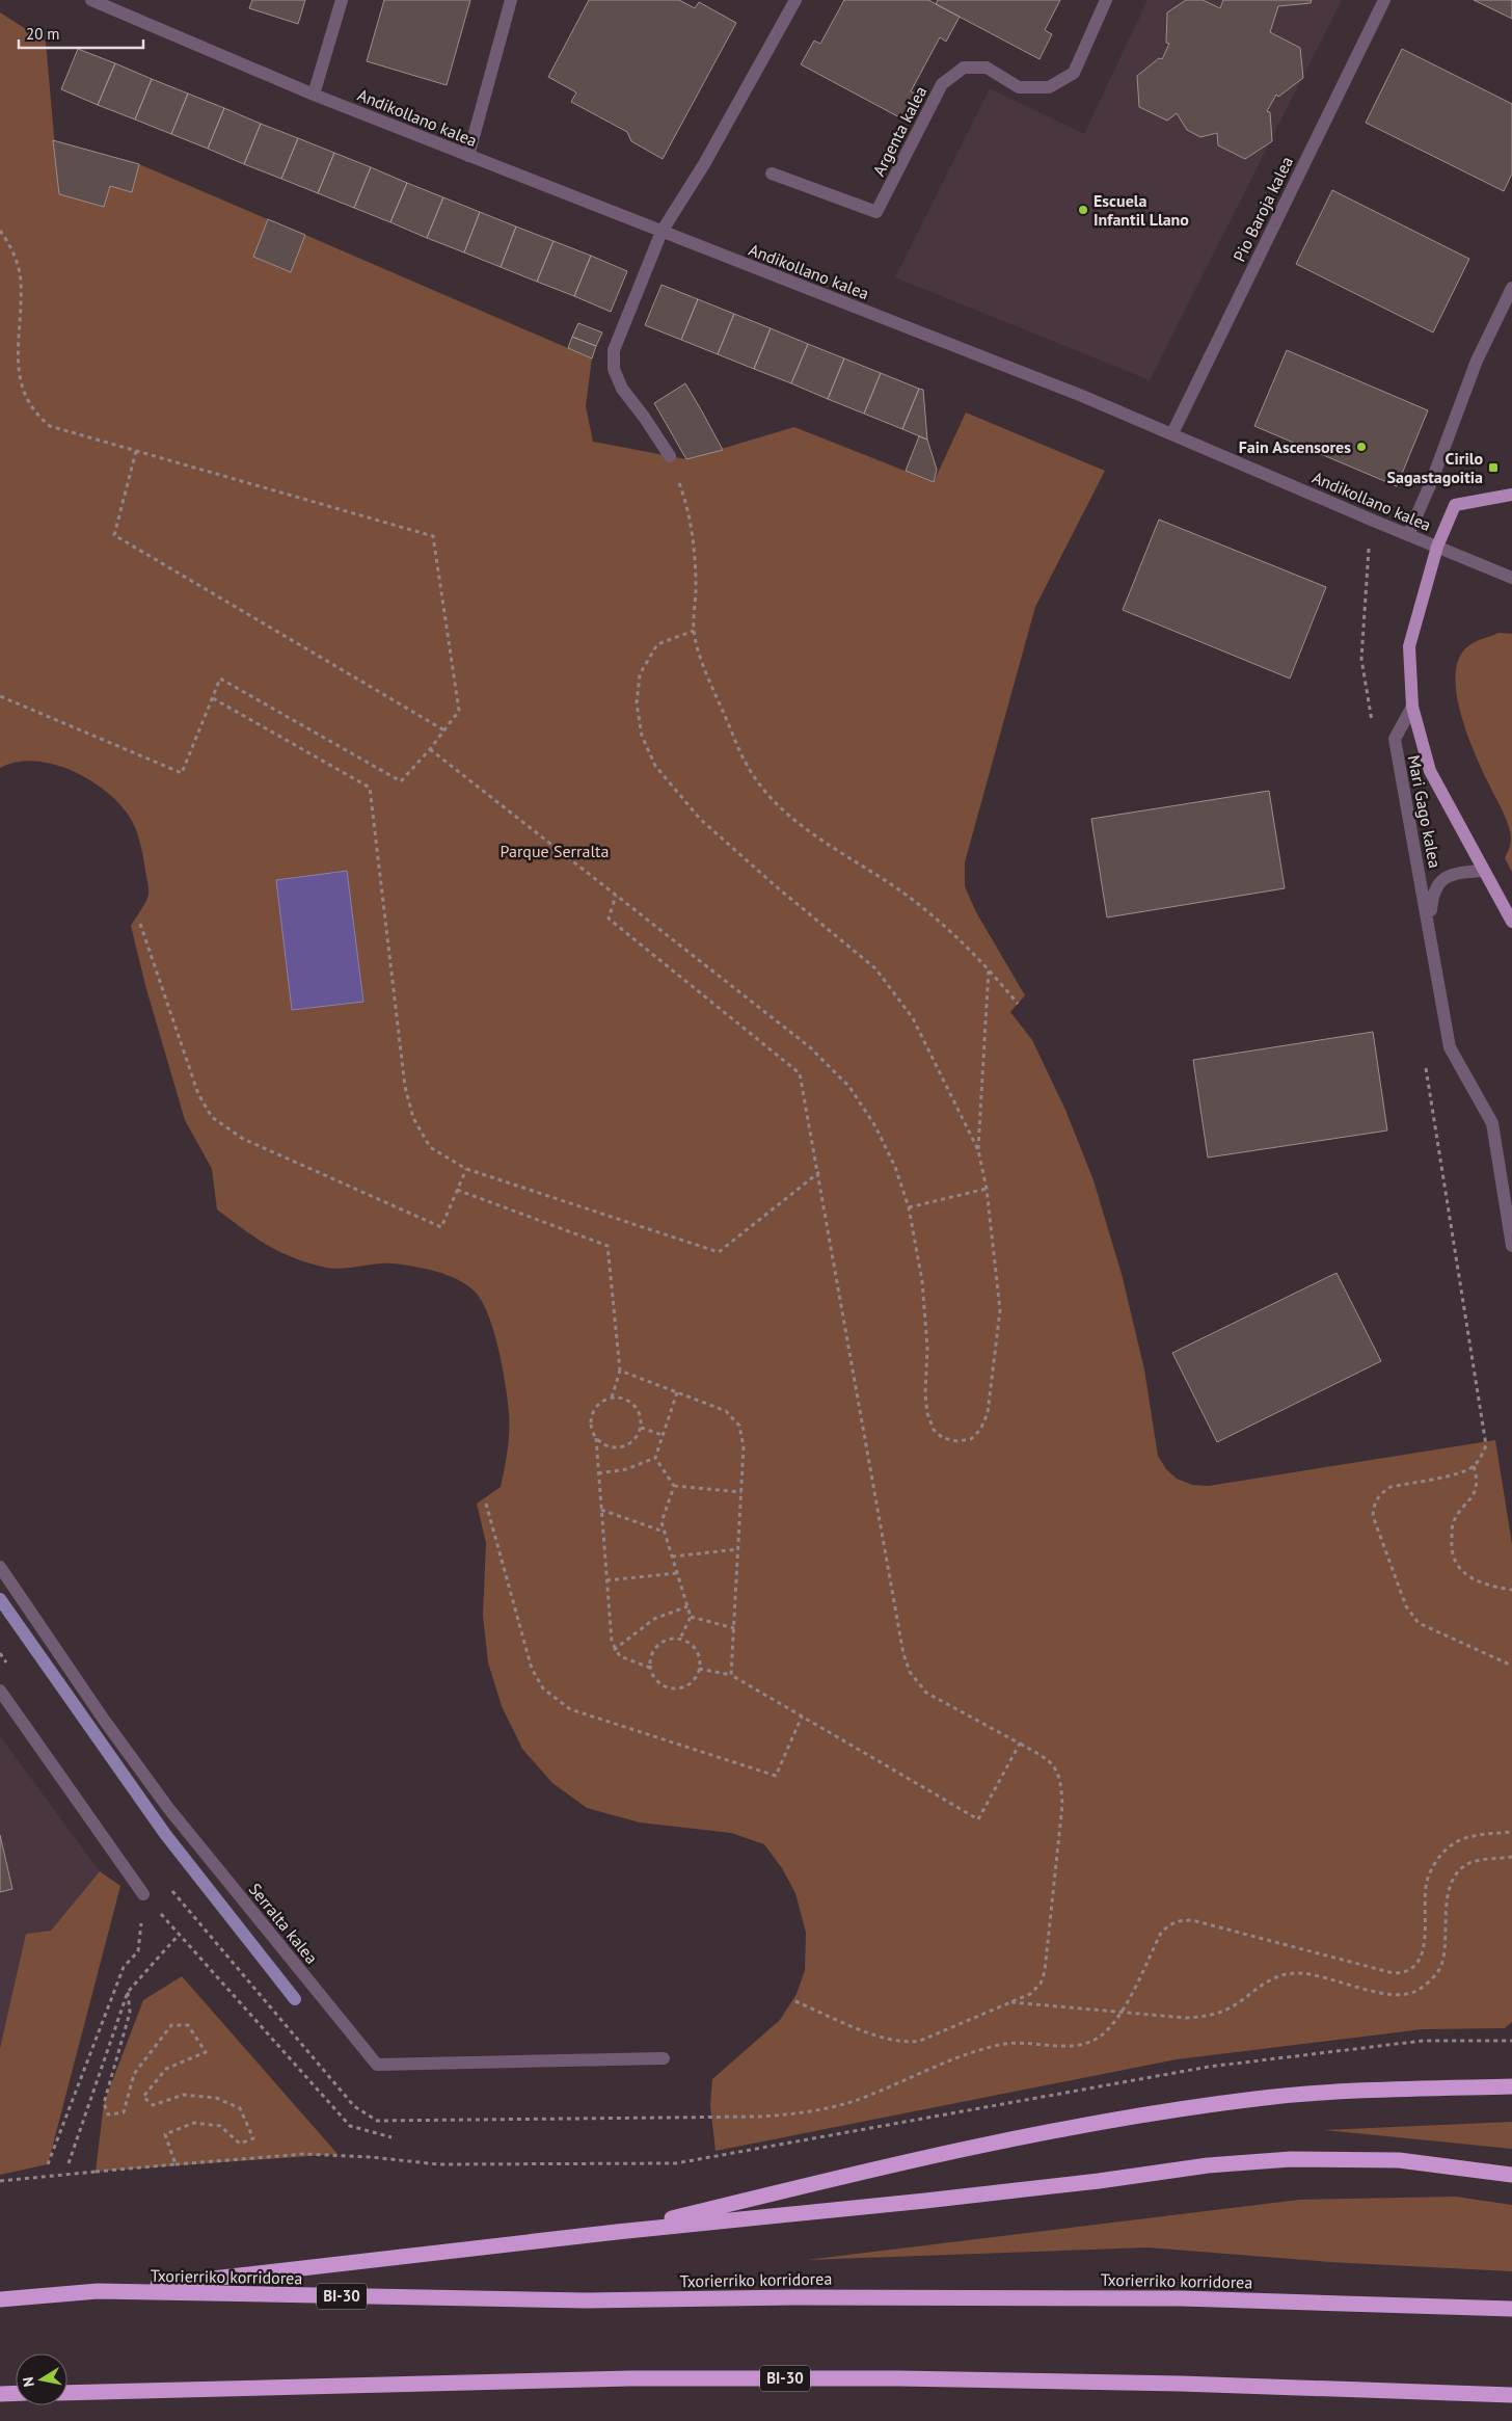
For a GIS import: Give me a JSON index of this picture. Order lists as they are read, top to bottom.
{
  "streets": {
    "highway": ["Txorierriko korridorea", "BI-30"],
    "street": [
      "Andikollano kalea",
      "Argenta kalea",
      "Pio Baroja kalea",
      "Mari Gago kalea",
      "Serralta kalea"
    ]
  },
  "crossings": [
    ["Andikollano kalea", "Pio Baroja kalea"]
  ],
  "parks": ["Parque Serralta"],
  "places": {
    "other": ["Escuela Infantil Llano", "Fain Ascensores"],
    "transit": ["Cirilo Sagastagoitia"]
  },
  "scale_bar": "20 m",
  "north": "left"
}
